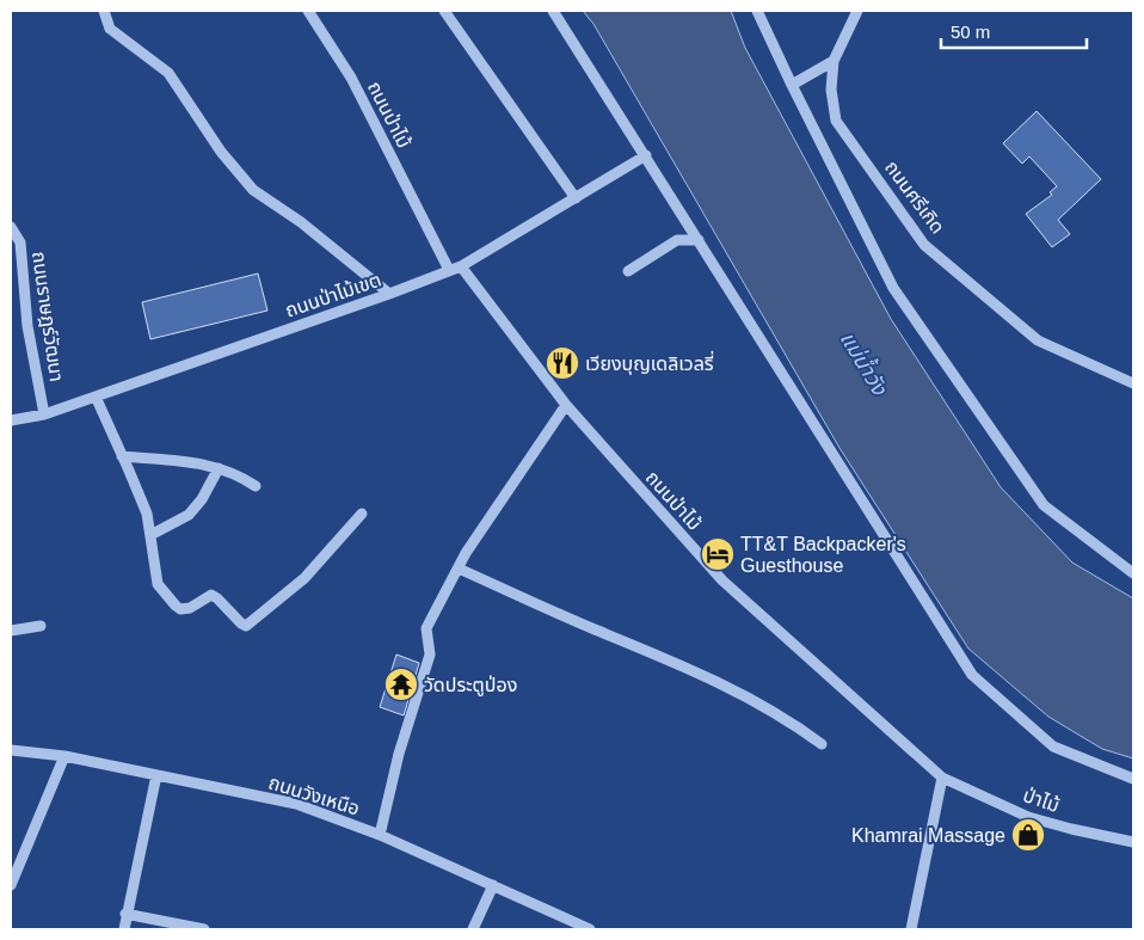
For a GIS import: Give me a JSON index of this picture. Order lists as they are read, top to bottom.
{
  "streets": {
    "street": [
      "ถนนป่าไม้",
      "ถนนศรีเกิด",
      "ถนนป่าไม้เขต",
      "ถนนราษฎร์วัฒนา",
      "ถนนวังเหนือ",
      "ป่าไม้"
    ]
  },
  "crossings": [
    ["ถนนป่าไม้", "ถนนป่าไม้เขต"],
    ["ถนนป่าไม้", "ป่าไม้"],
    ["ถนนป่าไม้เขต", "ถนนราษฎร์วัฒนา"]
  ],
  "water": ["แม่น้ำวัง"],
  "places": {
    "restaurant": ["เวียงบุญเดลิเวลรี่"],
    "hotel": ["TT&T Backpacker's Guesthouse"],
    "temple": ["วัดประตูป่อง"],
    "shop": ["Khamrai Massage"]
  },
  "scale_bar": "50 m"
}
